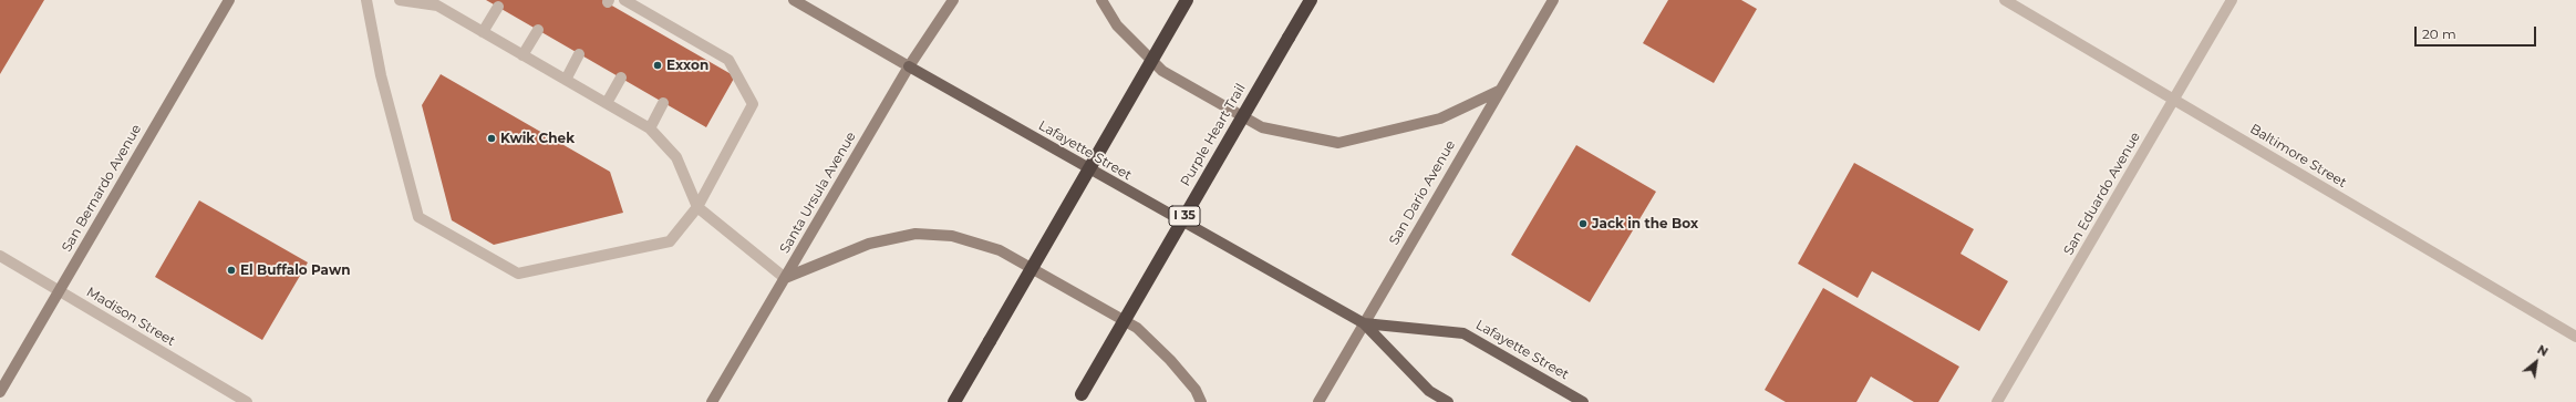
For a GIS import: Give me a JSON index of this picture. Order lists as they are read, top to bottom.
{
  "streets": {
    "highway": ["Purple Heart Trail", "I 35"],
    "main road": [
      "Lafayette Street",
      "San Bernardo Avenue",
      "Santa Ursula Avenue",
      "San Dario Avenue"
    ],
    "street": ["Baltimore Street", "San Eduardo Avenue", "Madison Street"]
  },
  "crossings": [
    ["Lafayette Street", "Santa Ursula Avenue"],
    ["Lafayette Street", "San Dario Avenue"],
    ["Baltimore Street", "San Eduardo Avenue"],
    ["San Bernardo Avenue", "Madison Street"]
  ],
  "places": [
    "Exxon",
    "Kwik Chek",
    "Jack in the Box",
    "El Buffalo Pawn"
  ],
  "scale_bar": "20 m",
  "north": "top right"
}
